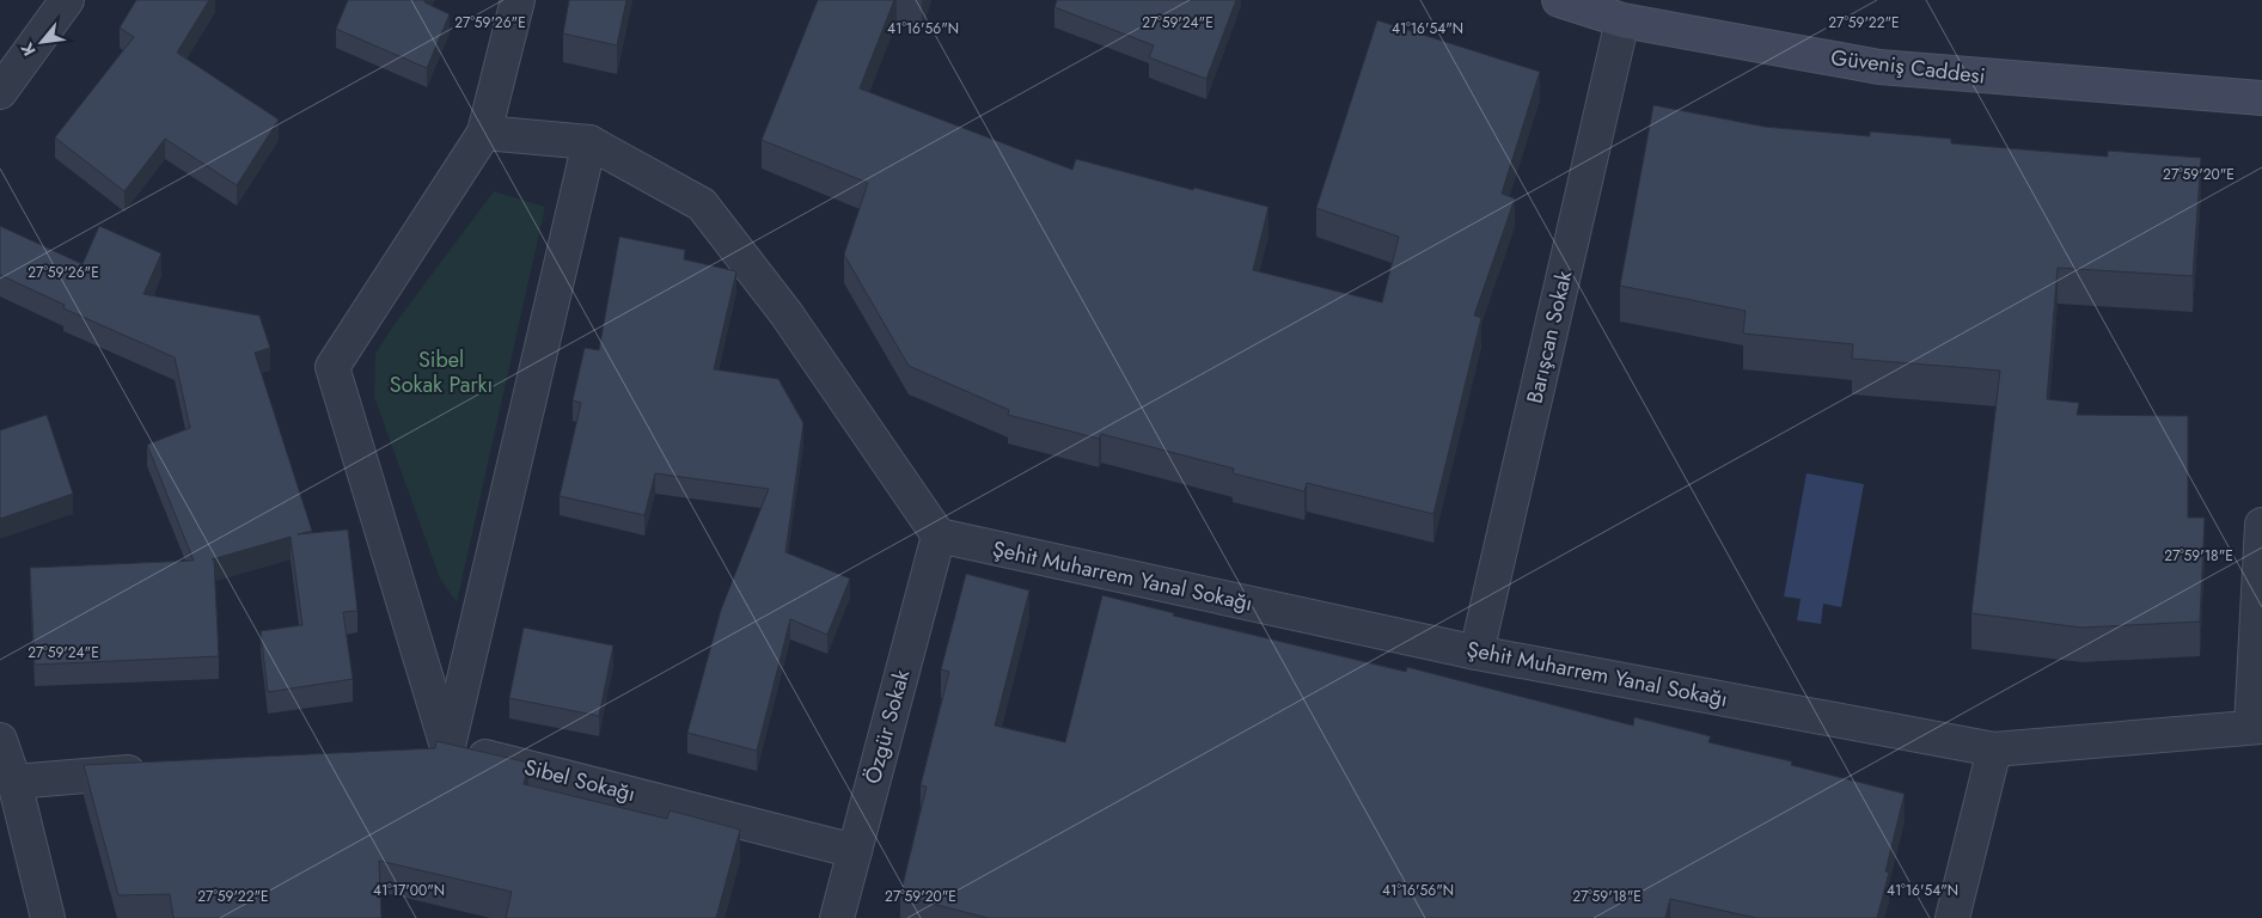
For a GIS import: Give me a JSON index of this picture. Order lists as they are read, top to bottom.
{
  "streets": {
    "street": [
      "Güveniş Caddesi",
      "Barışcan Sokak",
      "Şehit Muharrem Yanal Sokağı",
      "Özgür Sokak",
      "Sibel Sokağı"
    ]
  },
  "crossings": [
    ["Güveniş Caddesi", "Barışcan Sokak"],
    ["Barışcan Sokak", "Şehit Muharrem Yanal Sokağı"],
    ["Şehit Muharrem Yanal Sokağı", "Özgür Sokak"],
    ["Özgür Sokak", "Sibel Sokağı"]
  ],
  "parks": ["Sibel Sokak Parkı"],
  "north": "bottom left",
  "coordinates": [
    "27°59'26\"E",
    "27°59'24\"E",
    "27°59'22\"E",
    "41°16'56\"N",
    "41°16'54\"N",
    "27°59'20\"E",
    "27°59'18\"E",
    "41°17'00\"N"
  ]
}
